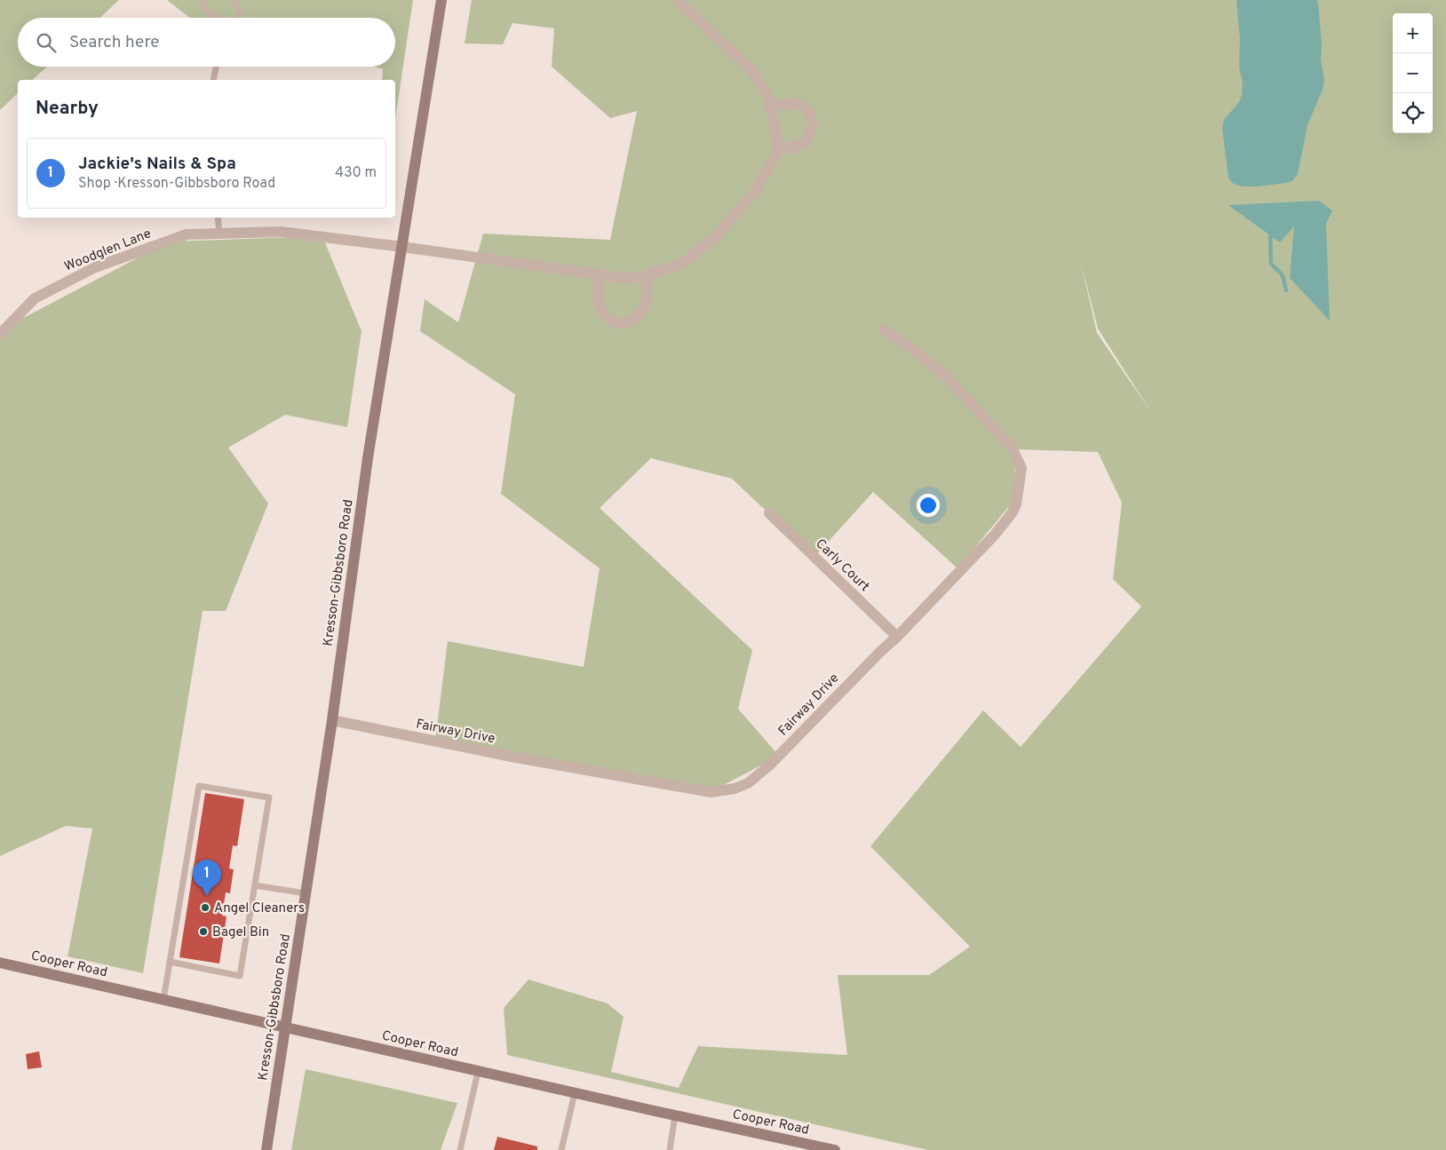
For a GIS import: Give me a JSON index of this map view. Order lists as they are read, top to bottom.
{
  "streets": {
    "street": [
      "Woodglen Lane",
      "Carly Court",
      "Kresson-Gibbsboro Road",
      "Fairway Drive",
      "Cooper Road"
    ]
  },
  "crossings": [
    ["Woodglen Lane", "Kresson-Gibbsboro Road"],
    ["Carly Court", "Fairway Drive"],
    ["Kresson-Gibbsboro Road", "Fairway Drive"],
    ["Kresson-Gibbsboro Road", "Cooper Road"]
  ],
  "places": ["Angel Cleaners", "Bagel Bin"],
  "page": {
    "map_buttons": ["+", "−"],
    "search": "Search here",
    "heading": "Nearby",
    "list": [
      {
        "mark": "1",
        "name": "Jackie's Nails & Spa",
        "note": "Shop · Kresson-Gibbsboro Road",
        "value": "430 m"
      }
    ],
    "pins": "1"
  }
}
